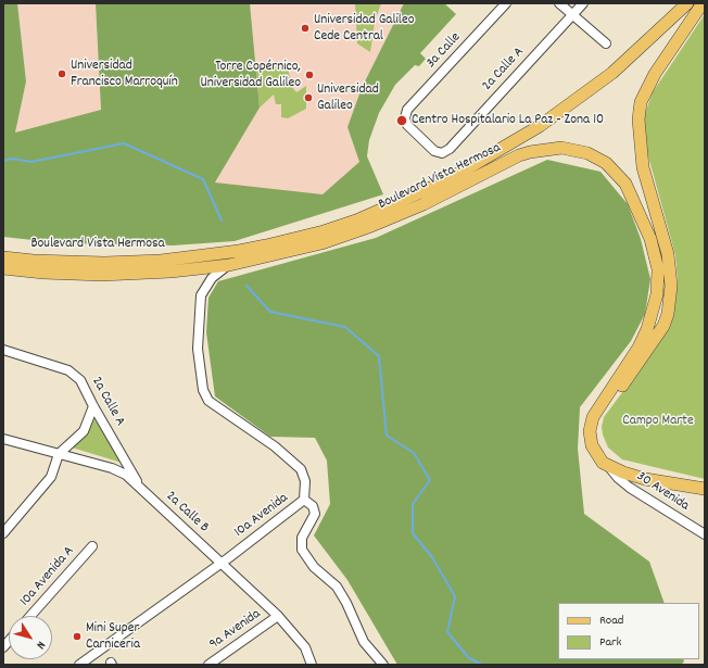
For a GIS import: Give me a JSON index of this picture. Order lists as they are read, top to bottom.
{
  "streets": {
    "main road": ["Boulevard Vista Hermosa"],
    "street": [
      "3a Calle",
      "2a Calle A",
      "30 Avenida",
      "2a Calle B",
      "10a Avenida",
      "10a Avenida A",
      "9a Avenida"
    ]
  },
  "crossings": [
    ["3a Calle", "2a Calle A"],
    ["2a Calle A", "2a Calle B"],
    ["Boulevard Vista Hermosa", "10a Avenida"],
    ["2a Calle B", "10a Avenida"],
    ["2a Calle B", "9a Avenida"]
  ],
  "parks": ["Campo Marte"],
  "places": [
    "Universidad Galileo Cede Central",
    "Universidad Francisco Marroquín",
    "Torre Copérnico, Universidad Galileo",
    "Universidad Galileo",
    "Centro Hospitalario La Paz - Zona 10",
    "Mini Super Carniceria"
  ],
  "legend": ["Road", "Park"],
  "north": "bottom right"
}
